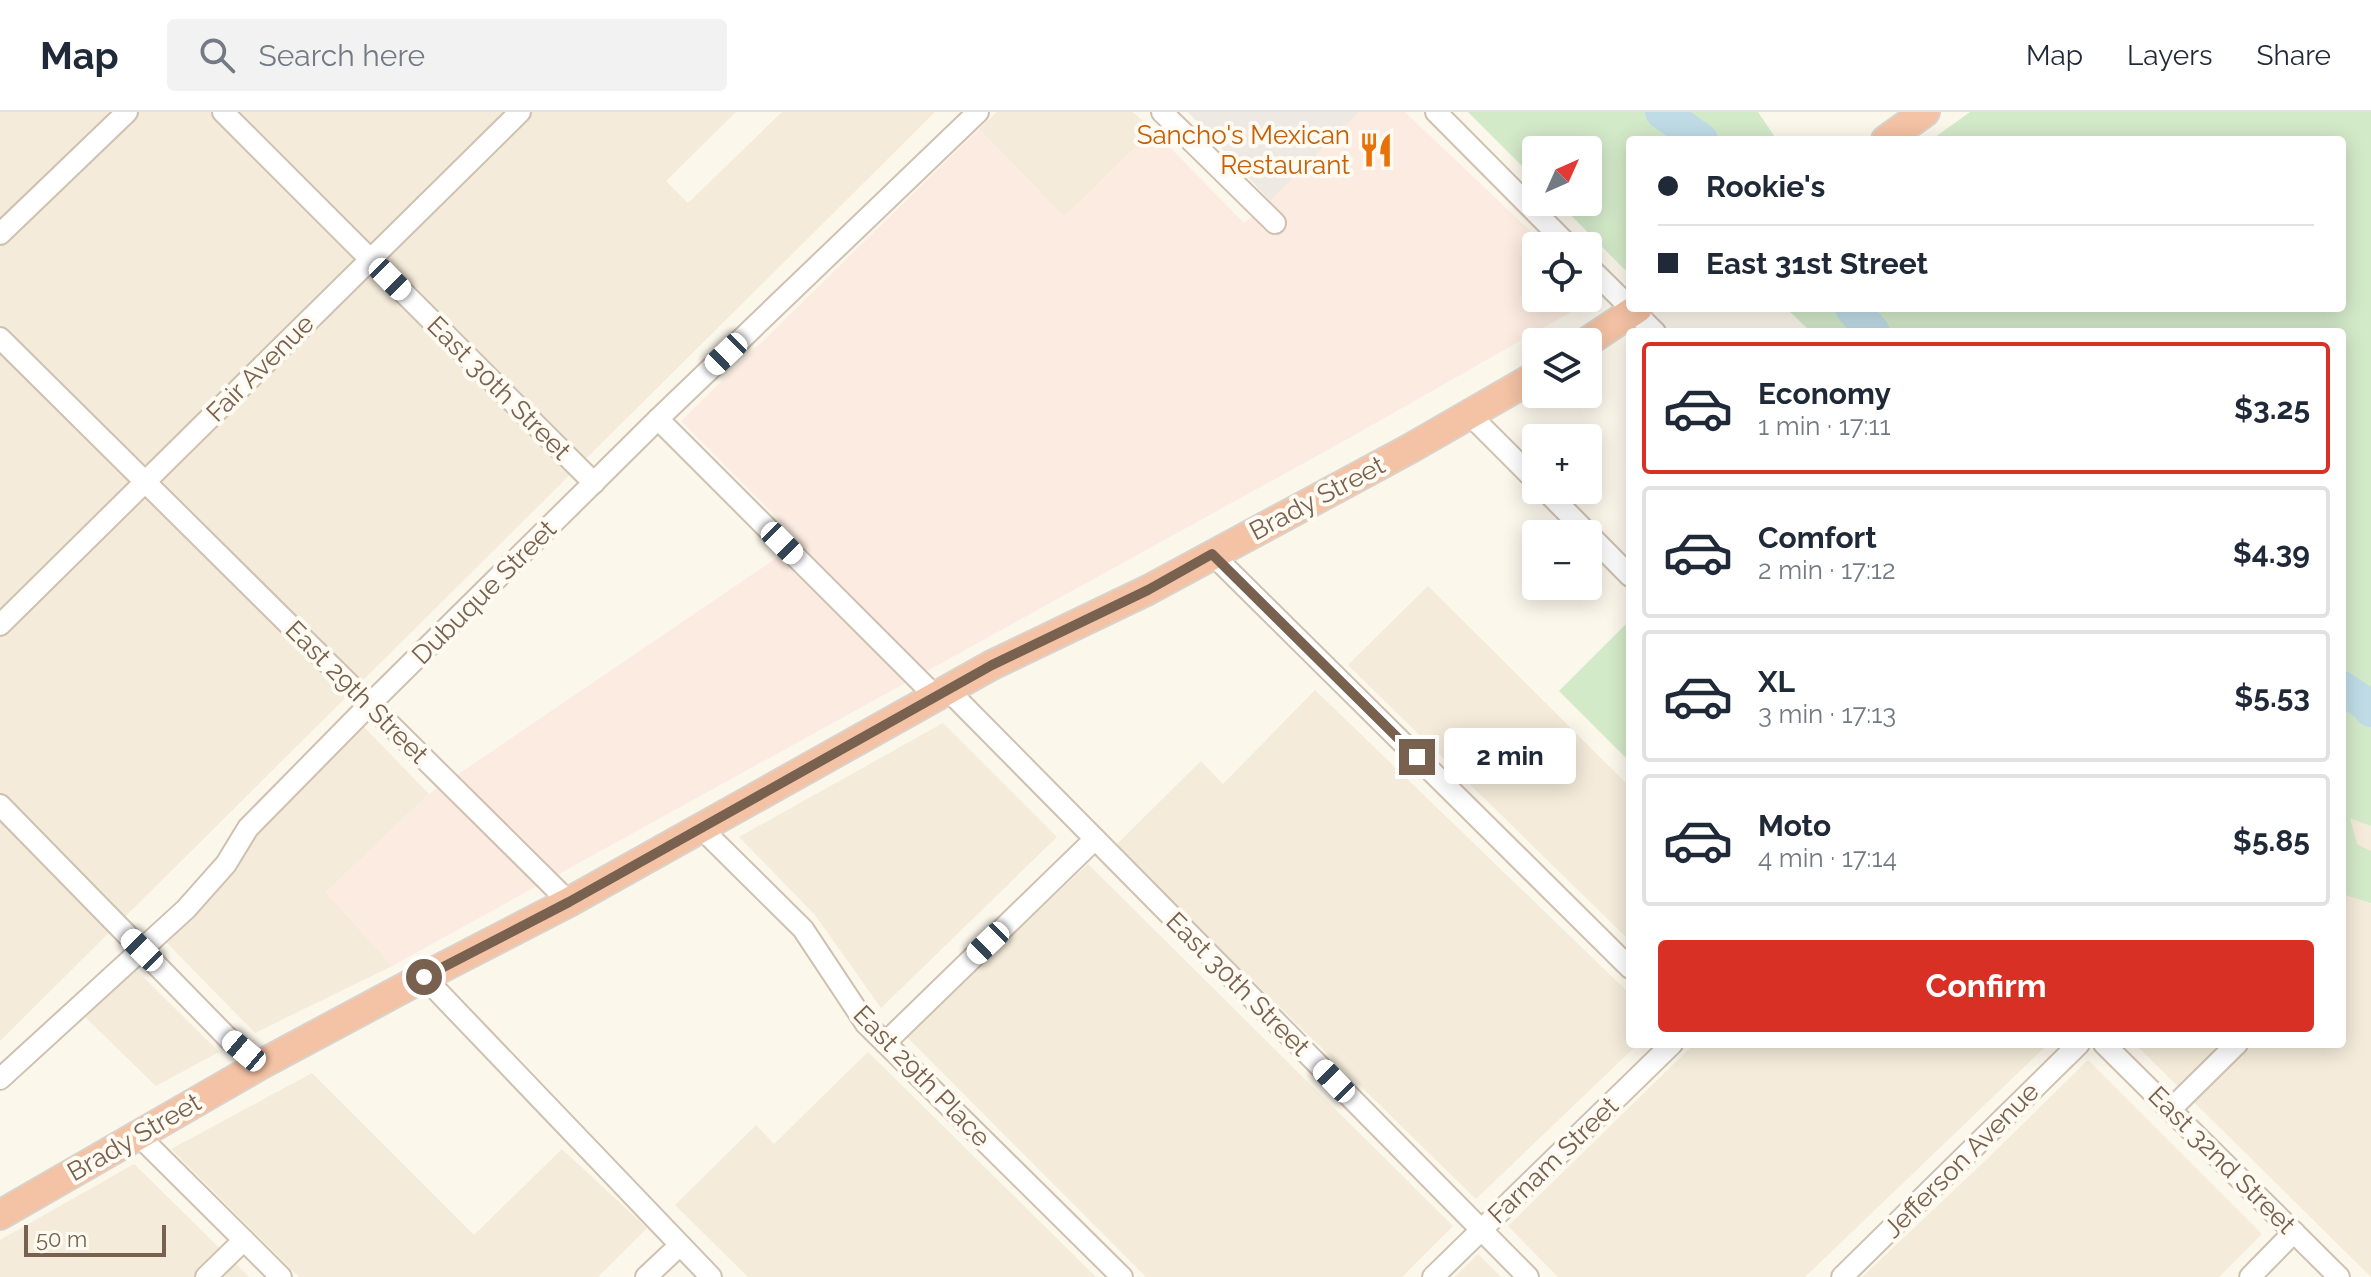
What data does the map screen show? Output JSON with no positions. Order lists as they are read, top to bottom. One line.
{"streets":{"highway":["Brady Street"],"street":["Fair Avenue","East 30th Street","Dubuque Street","East 29th Street","East 29th Place","Farnam Street","Jefferson Avenue","East 32nd Street"]},"crossings":[["Fair Avenue","East 30th Street"],["Fair Avenue","East 29th Street"],["East 30th Street","Brady Street"],["East 30th Street","Dubuque Street"],["East 30th Street","Farnam Street"],["Brady Street","East 29th Street"],["Brady Street","East 29th Place"],["Dubuque Street","East 29th Street"]],"places":{"restaurant":["Sancho's Mexican Restaurant"]},"scale_bar":"50 m","north":"top right","page":{"header":"Map","search":"Search here","nav":["Map","Layers","Share"],"map_buttons":["+","−"],"banner":["Rookie's","East 31st Street"],"list":[{"name":"Economy","note":"1 min · 17:11","value":"$3.25"},{"name":"Comfort","note":"2 min · 17:12","value":"$4.39"},{"name":"XL","note":"3 min · 17:13","value":"$5.53"},{"name":"Moto","note":"4 min · 17:14","value":"$5.85"}],"bubble":"2 min","buttons":"Confirm","scale":"50 m"}}
